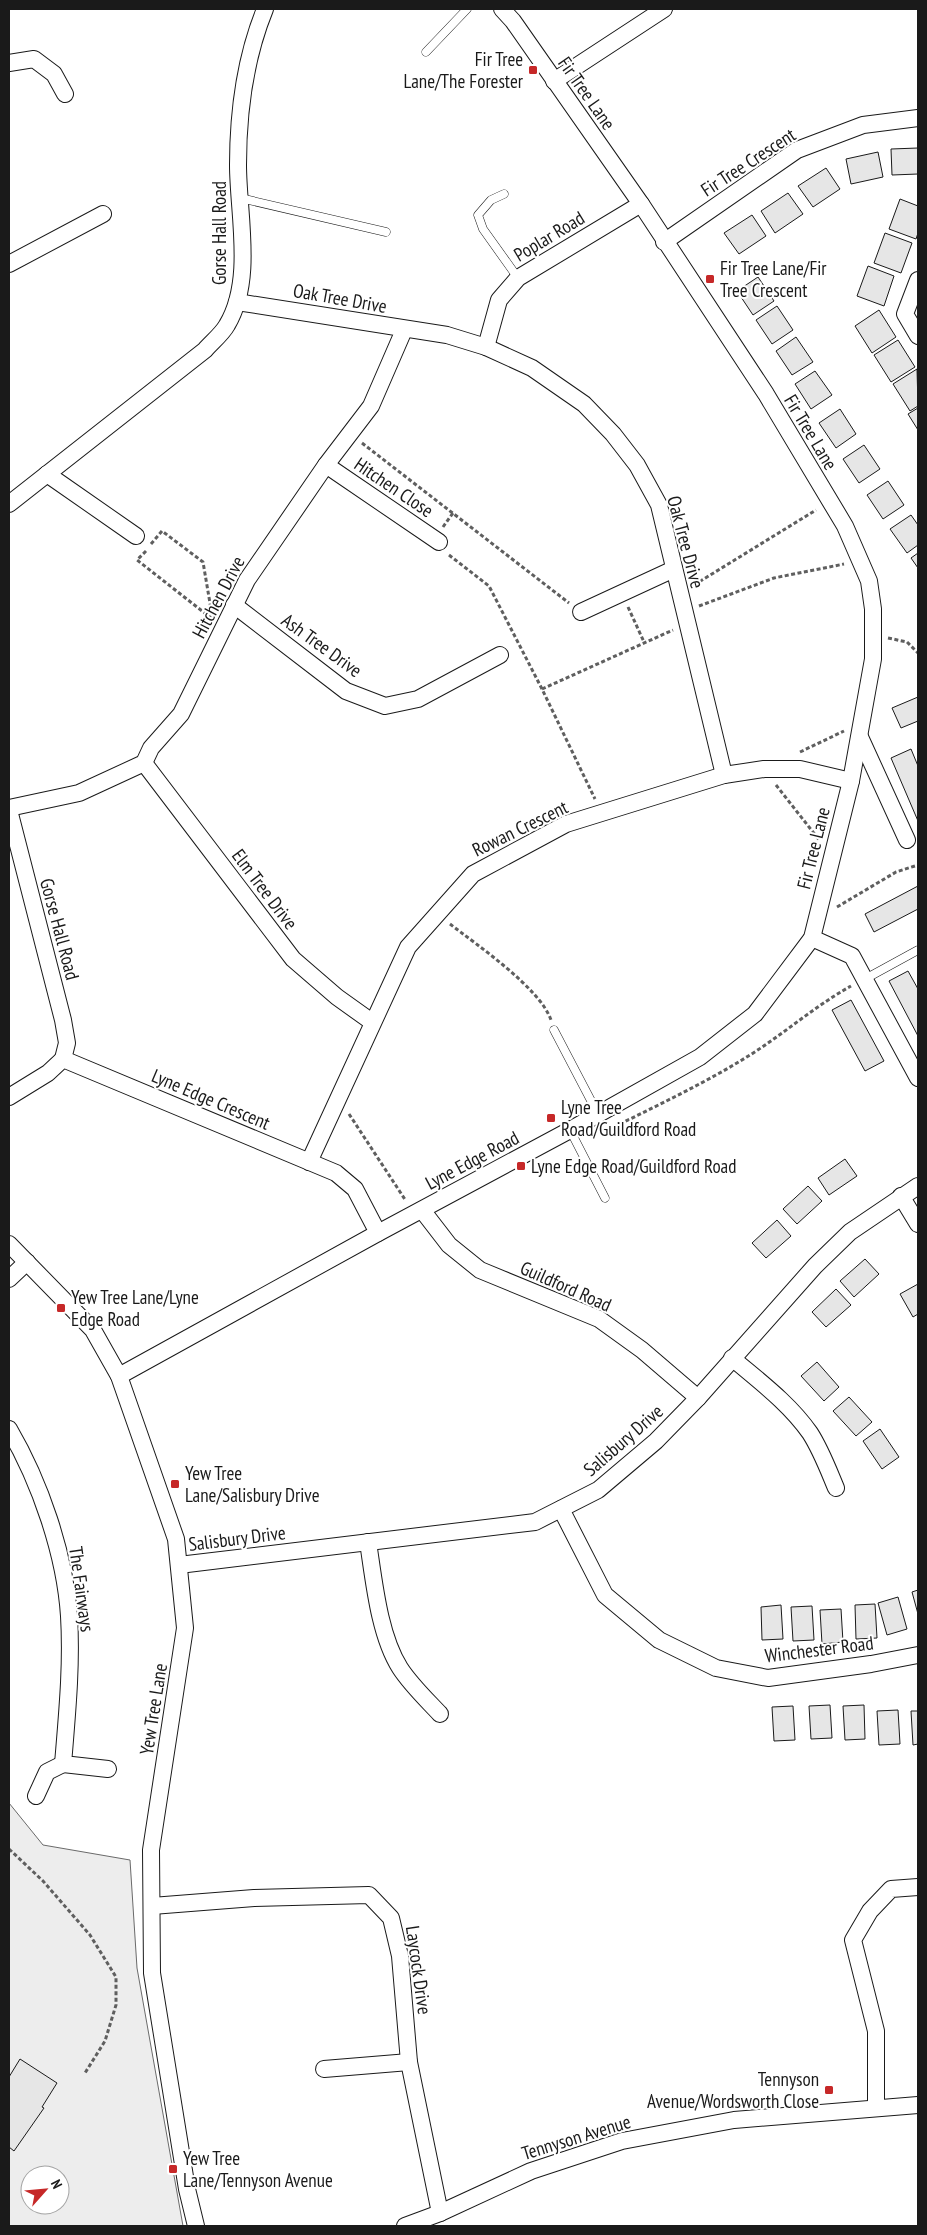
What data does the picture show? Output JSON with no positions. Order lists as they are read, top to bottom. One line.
{"streets":{"street":["Fir Tree Lane","Fir Tree Crescent","Gorse Hall Road","Poplar Road","Oak Tree Drive","Hitchen Close","Hitchen Drive","Ash Tree Drive","Rowan Crescent","Elm Tree Drive","Lyne Edge Crescent","Lyne Edge Road","Guildford Road","Salisbury Drive","The Fairways","Winchester Road","Yew Tree Lane","Laycock Drive","Tennyson Avenue"]},"crossings":[["Fir Tree Lane","Fir Tree Crescent"],["Fir Tree Lane","Poplar Road"],["Fir Tree Lane","Rowan Crescent"],["Fir Tree Lane","Lyne Edge Road"],["Gorse Hall Road","Oak Tree Drive"],["Gorse Hall Road","Lyne Edge Crescent"],["Poplar Road","Oak Tree Drive"],["Oak Tree Drive","Hitchen Drive"],["Oak Tree Drive","Rowan Crescent"],["Hitchen Close","Hitchen Drive"],["Hitchen Drive","Ash Tree Drive"],["Hitchen Drive","Elm Tree Drive"],["Rowan Crescent","Elm Tree Drive"],["Rowan Crescent","Lyne Edge Crescent"],["Lyne Edge Crescent","Lyne Edge Road"],["Lyne Edge Road","Guildford Road"],["Lyne Edge Road","Yew Tree Lane"],["Guildford Road","Salisbury Drive"],["Salisbury Drive","Winchester Road"],["Salisbury Drive","Yew Tree Lane"],["Yew Tree Lane","Laycock Drive"],["Laycock Drive","Tennyson Avenue"]],"places":{"transit":["Fir Tree Lane/The Forester","Fir Tree Lane/Fir Tree Crescent","Lyne Tree Road/Guildford Road","Lyne Edge Road/Guildford Road","Yew Tree Lane/Lyne Edge Road","Yew Tree Lane/Salisbury Drive","Tennyson Avenue/Wordsworth Close","Yew Tree Lane/Tennyson Avenue"]},"north":"top right"}
